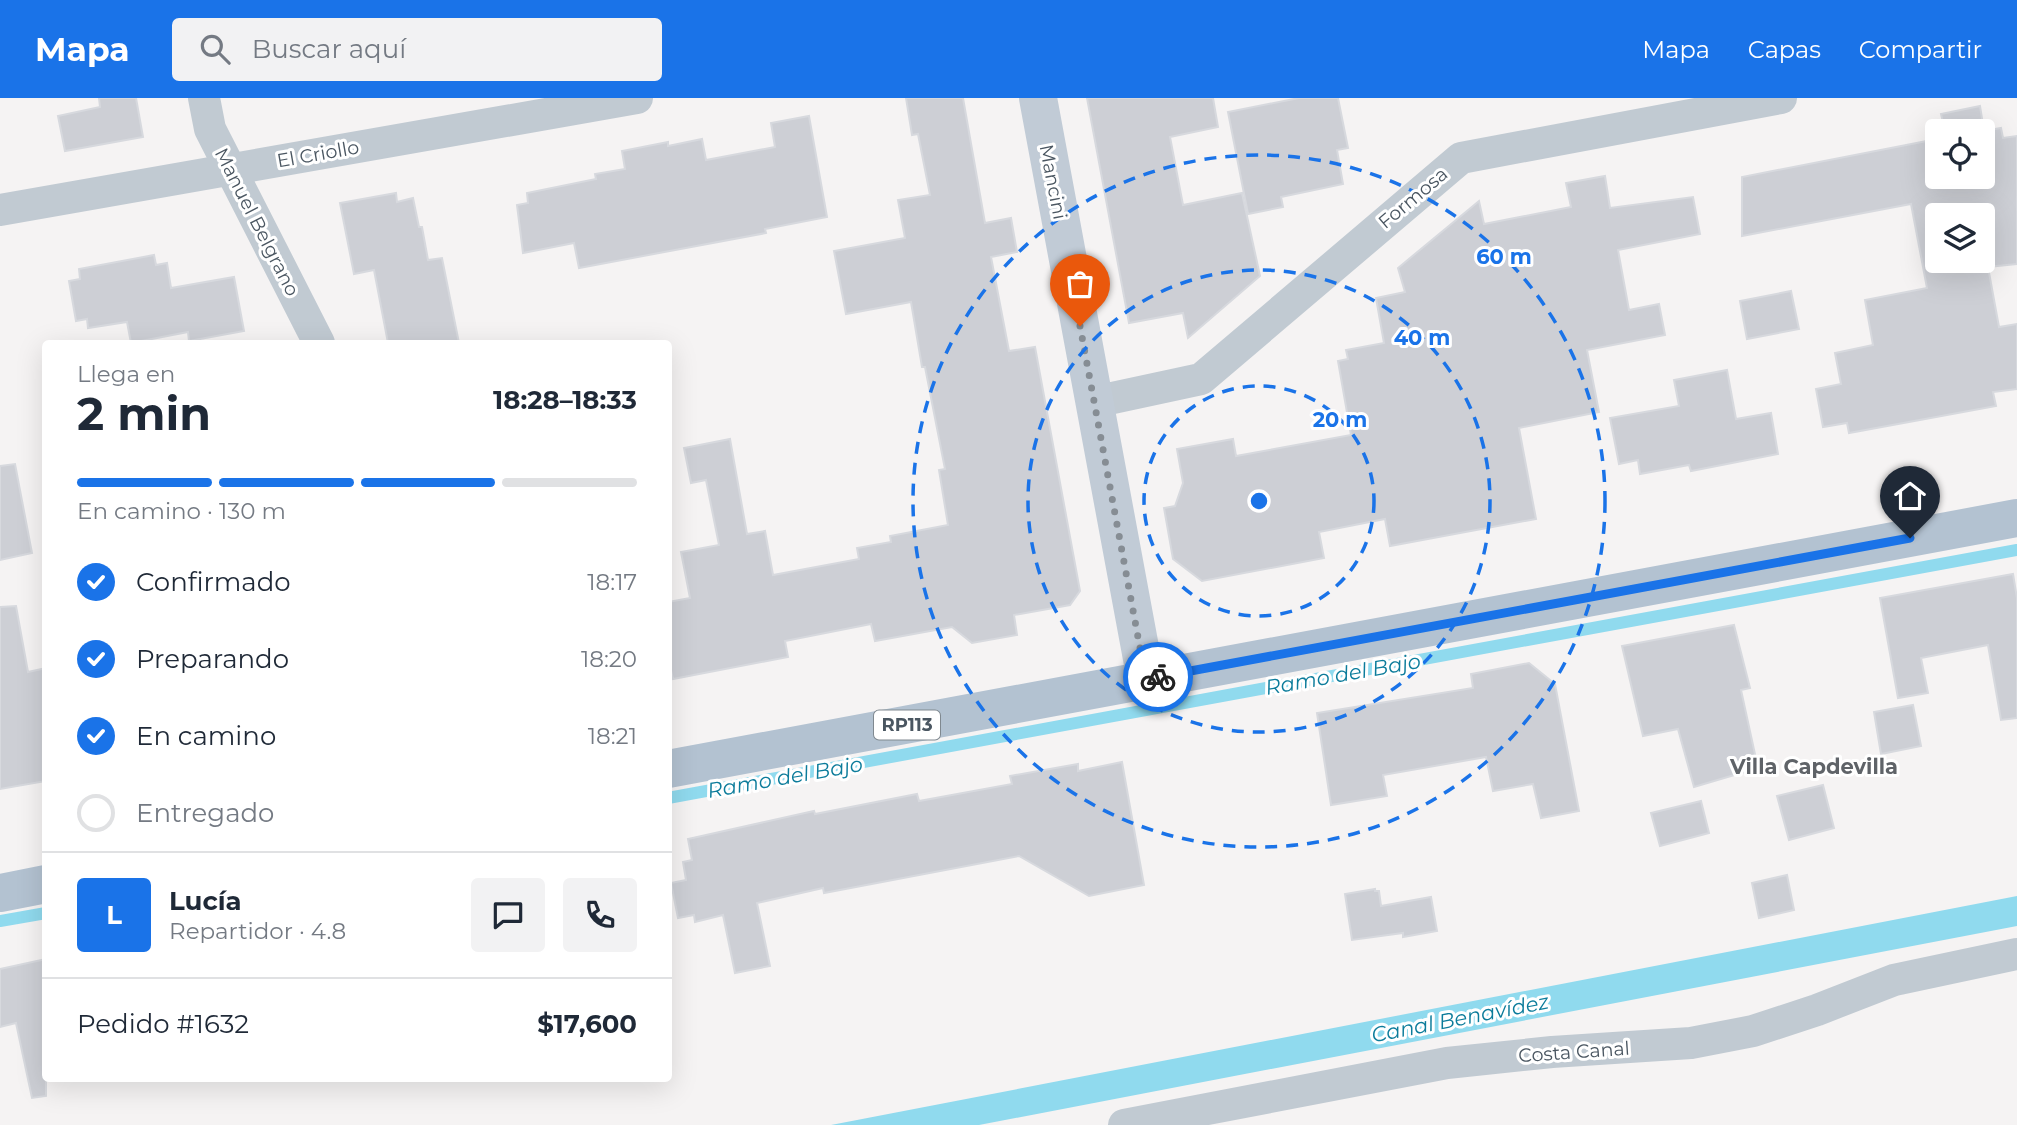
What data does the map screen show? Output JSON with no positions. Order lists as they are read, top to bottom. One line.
{"streets":{"main road":["RP113"],"street":["El Criollo","Mancini","Formosa","Manuel Belgrano","Costa Canal"]},"crossings":[["El Criollo","Manuel Belgrano"],["Mancini","Formosa"],["Mancini","RP113"]],"districts":["Villa Capdevilla"],"water":["Ramo del Bajo","Canal Benavídez"],"page":{"header":"Mapa","search":"Buscar aquí","nav":["Mapa","Capas","Compartir"],"heading":["2 min","Llega en","18:28–18:33"],"panel":["Lucía","Repartidor · 4.8","Pedido #1632","$17,600"],"bar":"En camino · 130 m","list":[["Confirmado","18:17"],["Preparando","18:20"],["En camino","18:21"],"Entregado"],"round":"L"},"rings":["60 m","40 m","20 m"]}
